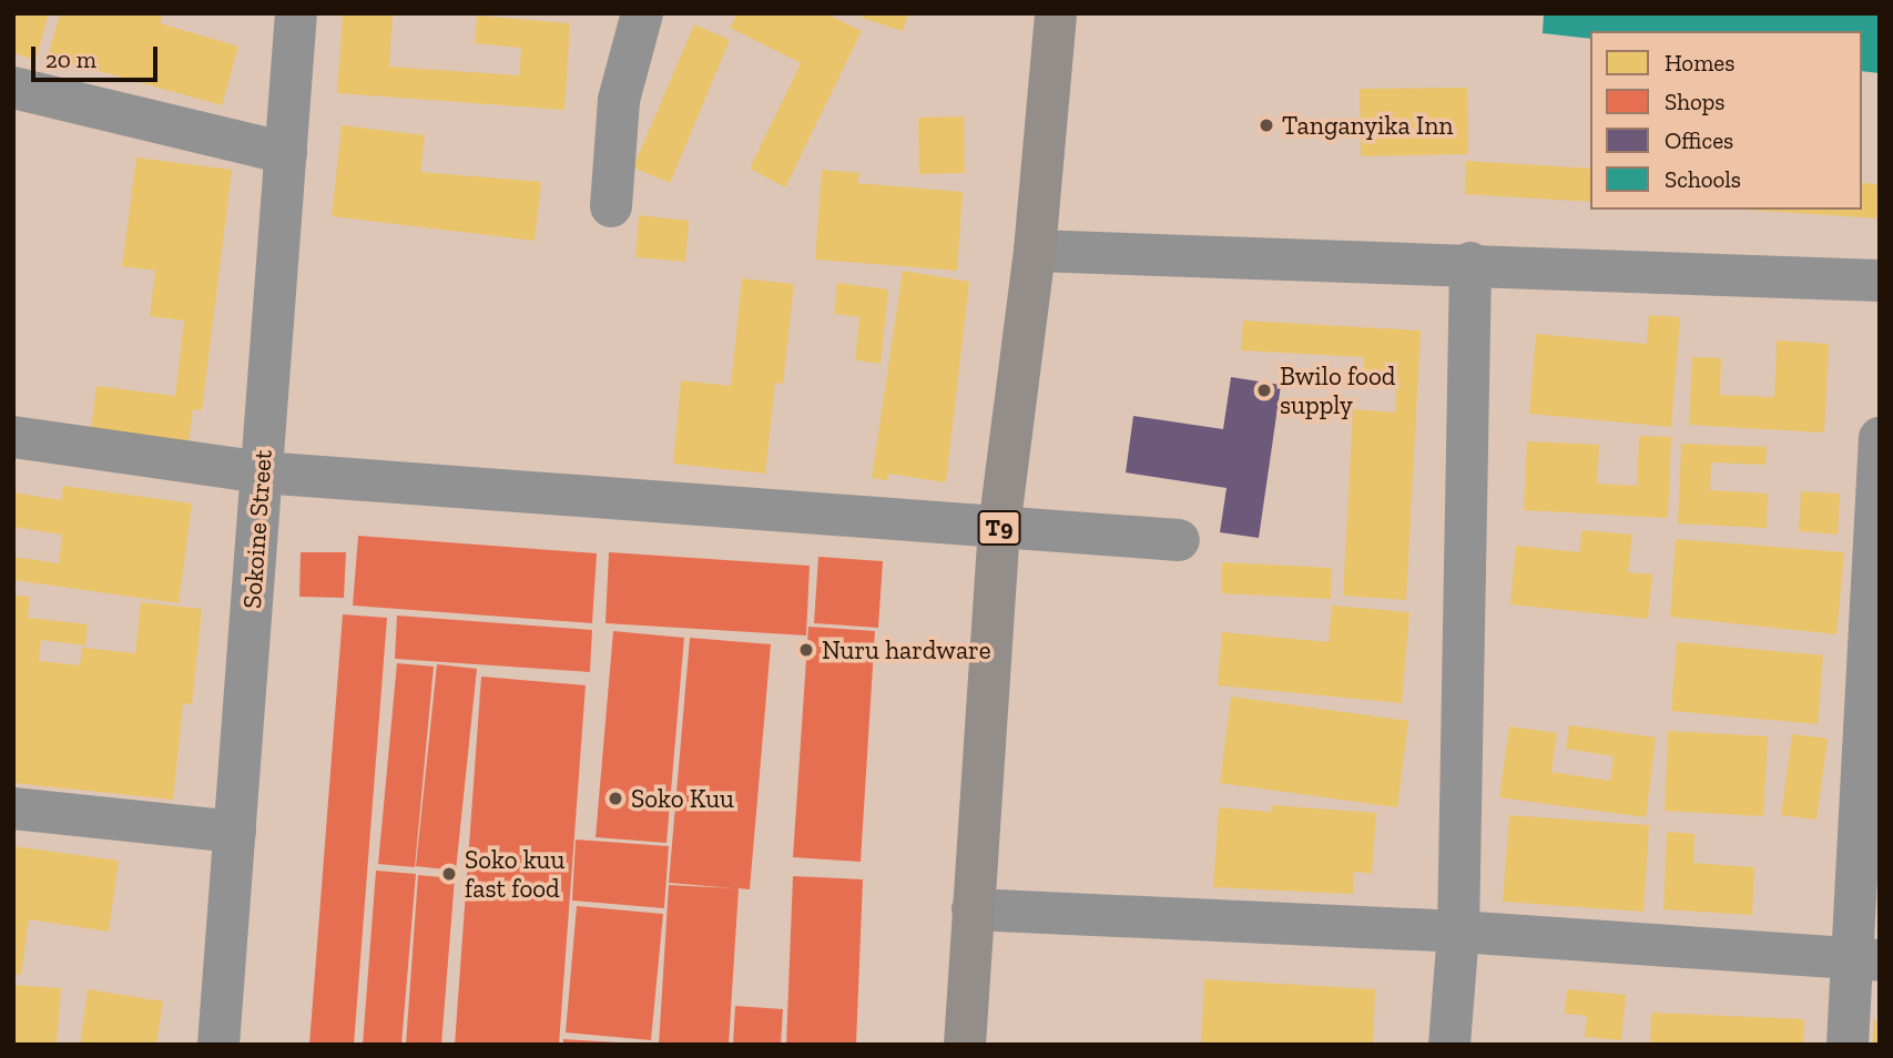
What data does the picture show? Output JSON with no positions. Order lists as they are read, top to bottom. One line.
{"streets":{"highway":["T9"],"street":["Sokoine Street"]},"places":["Tanganyika Inn","Bwilo food supply","Nuru hardware","Soko Kuu","Soko kuu fast food"],"legend":["Homes","Shops","Offices","Schools"],"scale_bar":"20 m"}
